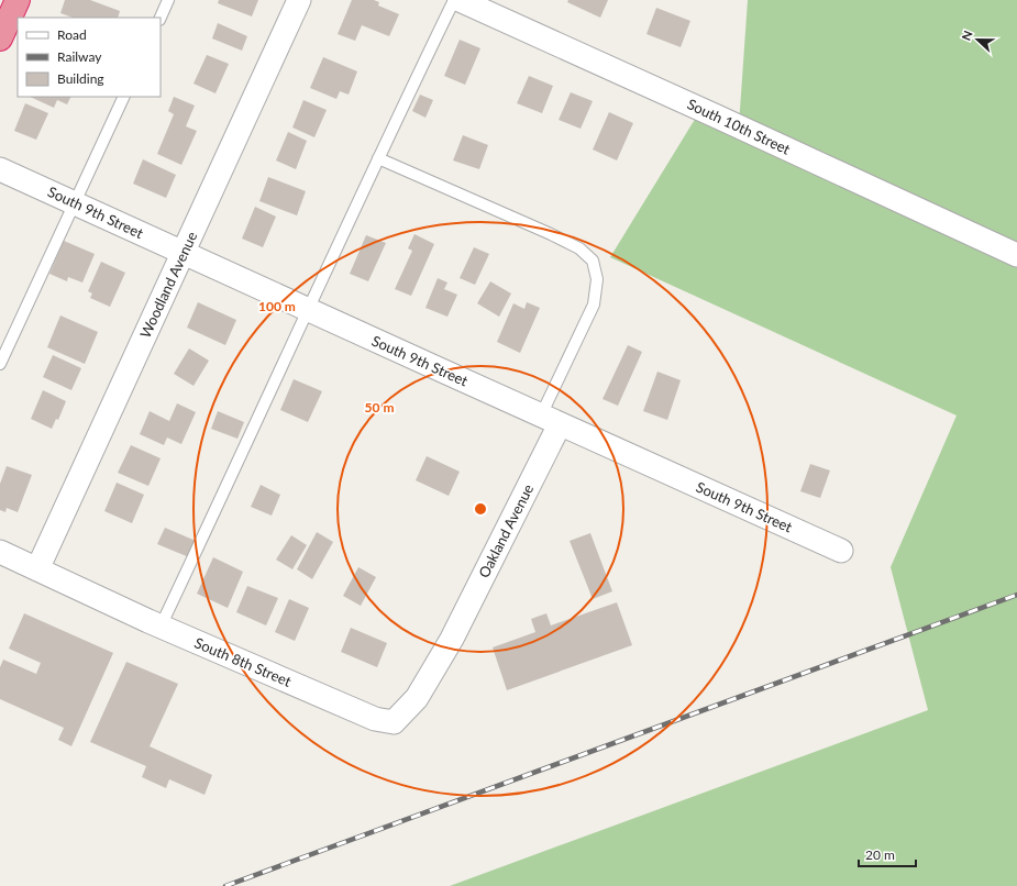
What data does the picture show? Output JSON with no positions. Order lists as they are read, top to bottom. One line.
{"streets":{"street":["South 10th Street","South 9th Street","Woodland Avenue","Oakland Avenue","South 8th Street"]},"crossings":[["South 9th Street","Woodland Avenue"],["South 9th Street","Oakland Avenue"],["Woodland Avenue","South 8th Street"],["Oakland Avenue","South 8th Street"]],"legend":["Road","Railway","Building"],"scale_bar":"20 m","north":"left","rings":["100 m","50 m"]}
